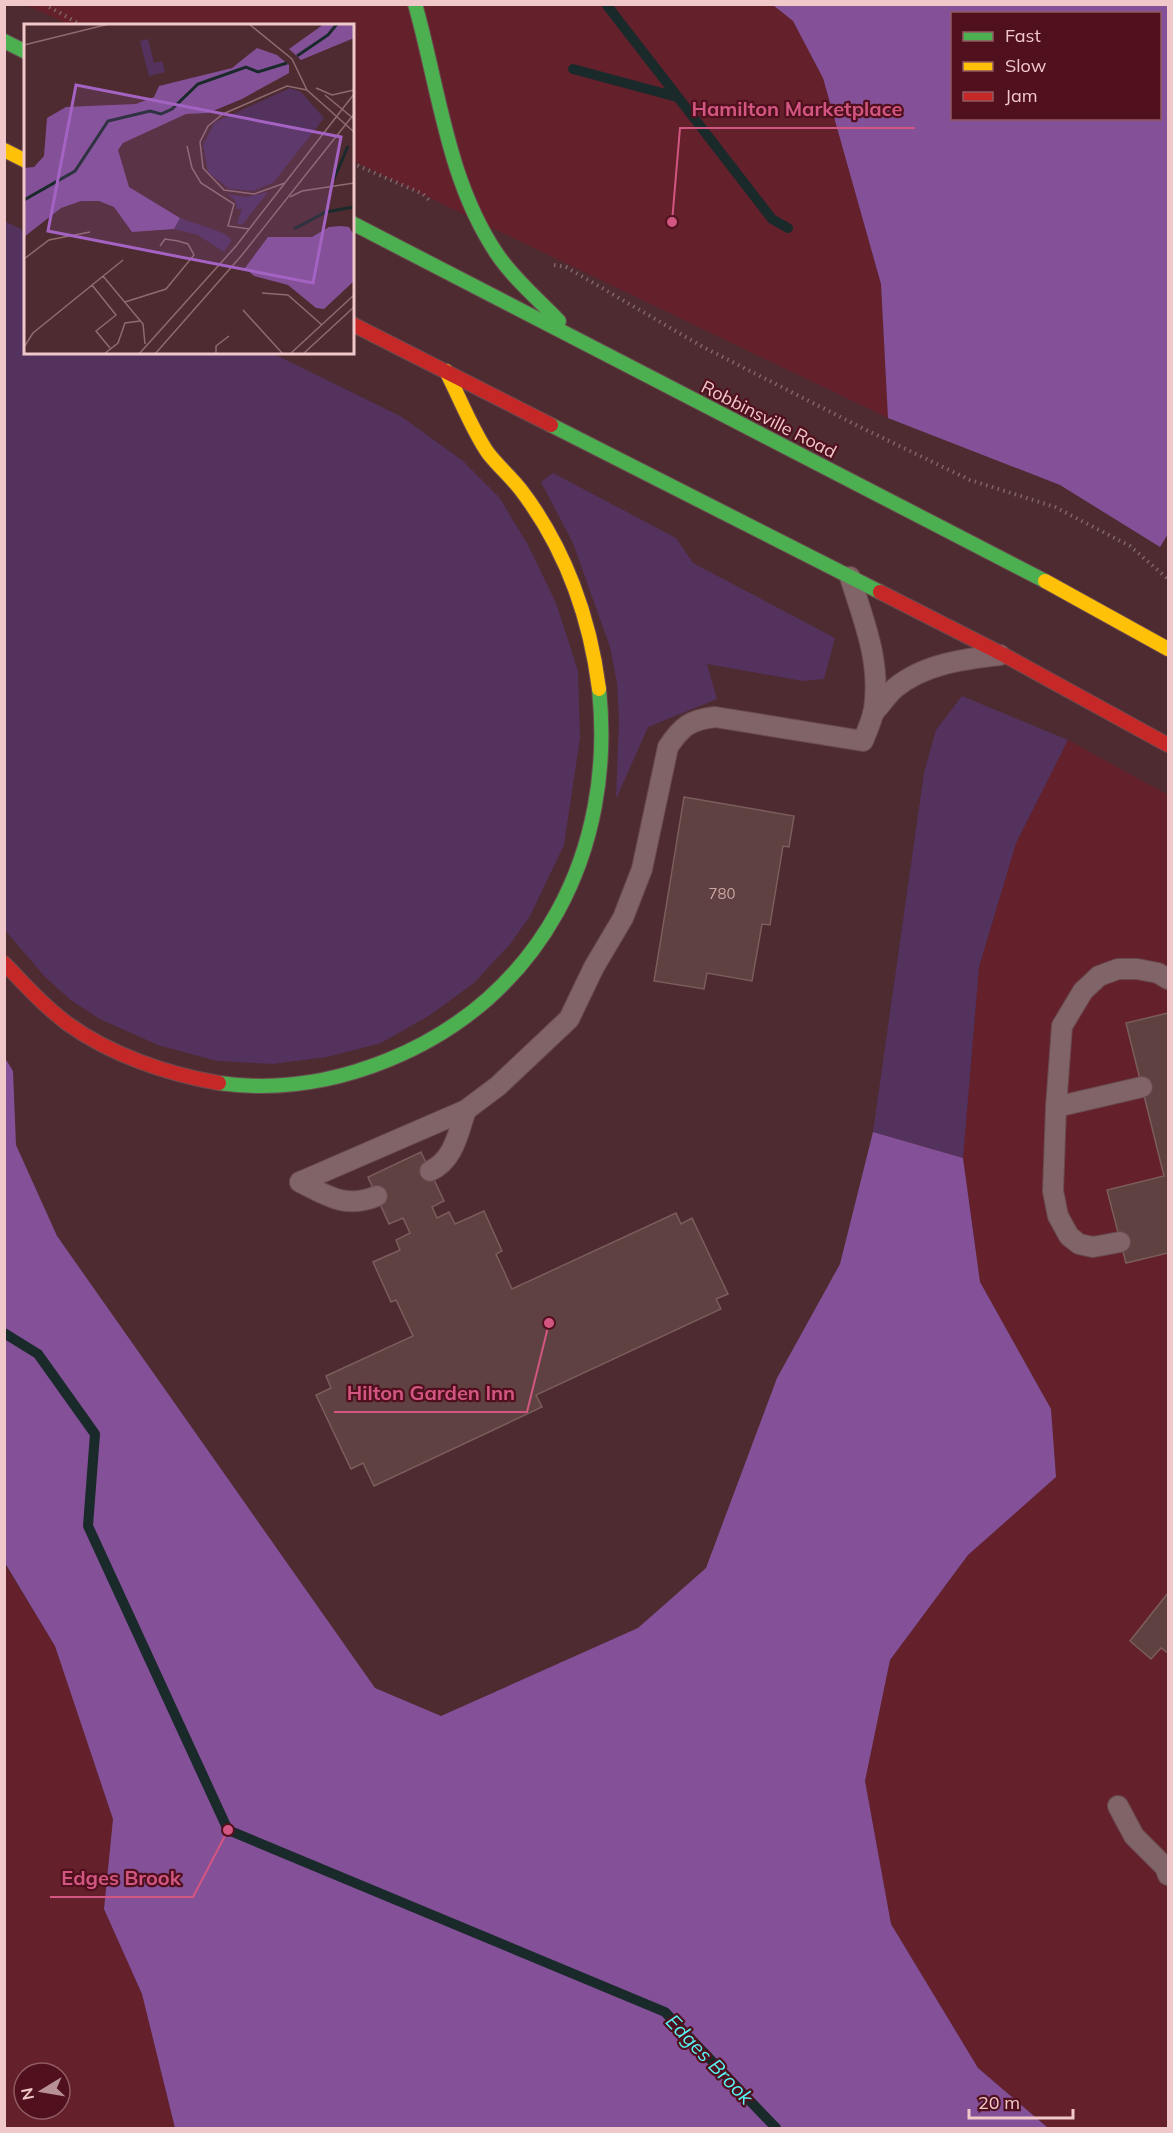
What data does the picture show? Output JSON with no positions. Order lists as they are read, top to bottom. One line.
{"streets":{"highway":["Robbinsville Road"]},"water":["Edges Brook"],"places":["Hamilton Marketplace","Hilton Garden Inn","Edges Brook"],"house_numbers":["780"],"legend":["Fast","Slow","Jam"],"scale_bar":"20 m","north":"left"}
